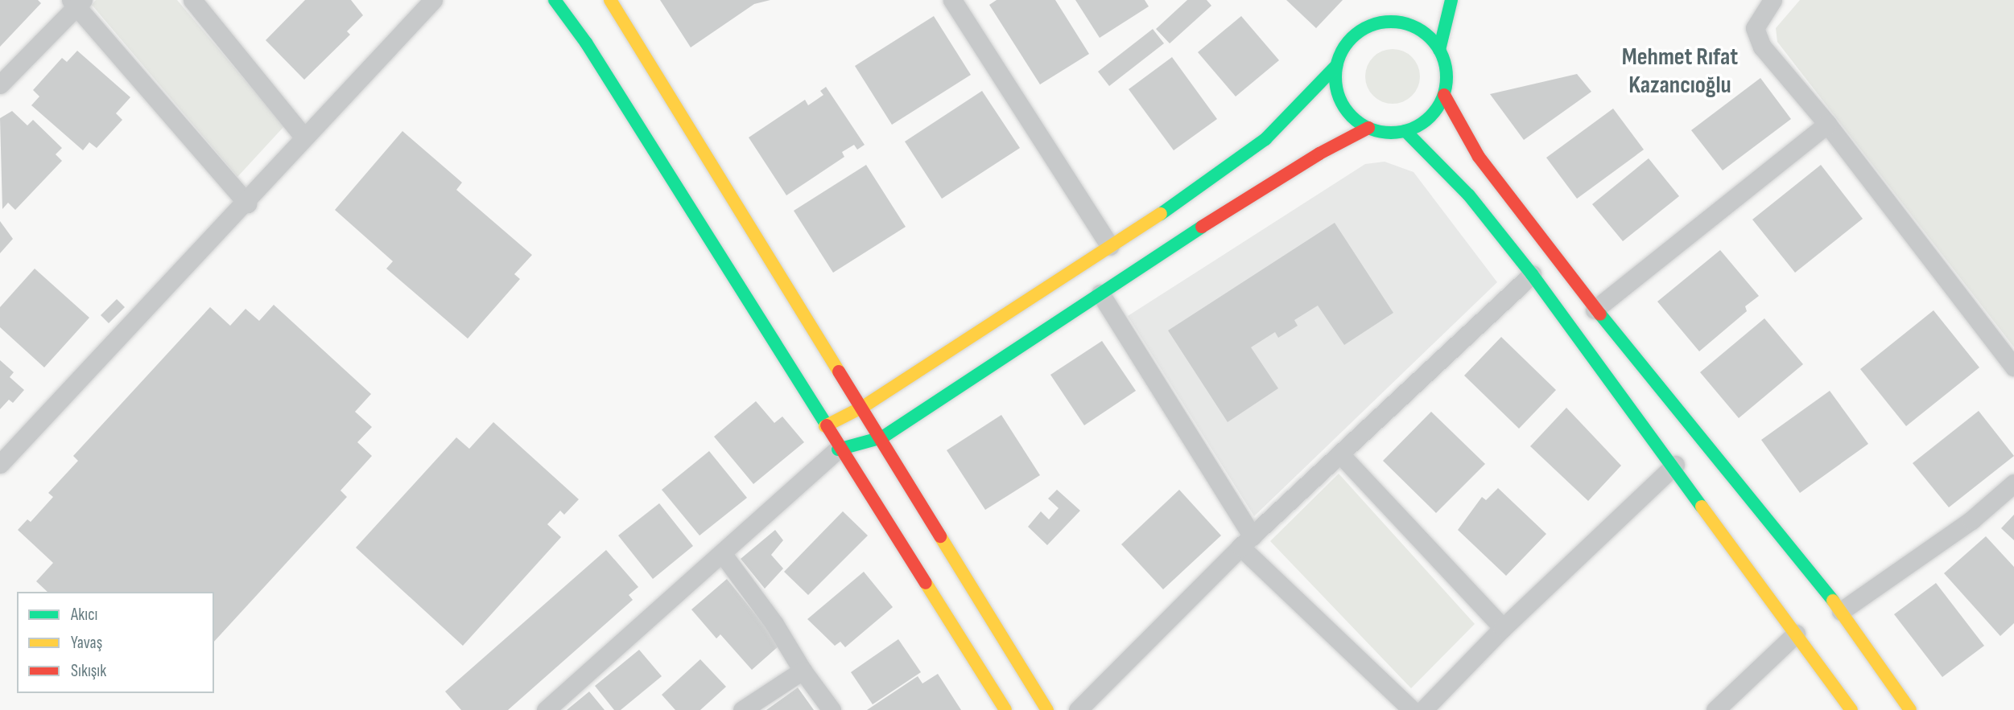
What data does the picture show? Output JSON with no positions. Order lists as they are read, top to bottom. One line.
{"districts":["Mehmet Rıfat Kazancıoğlu"],"legend":["Akıcı","Yavaş","Sıkışık"]}
